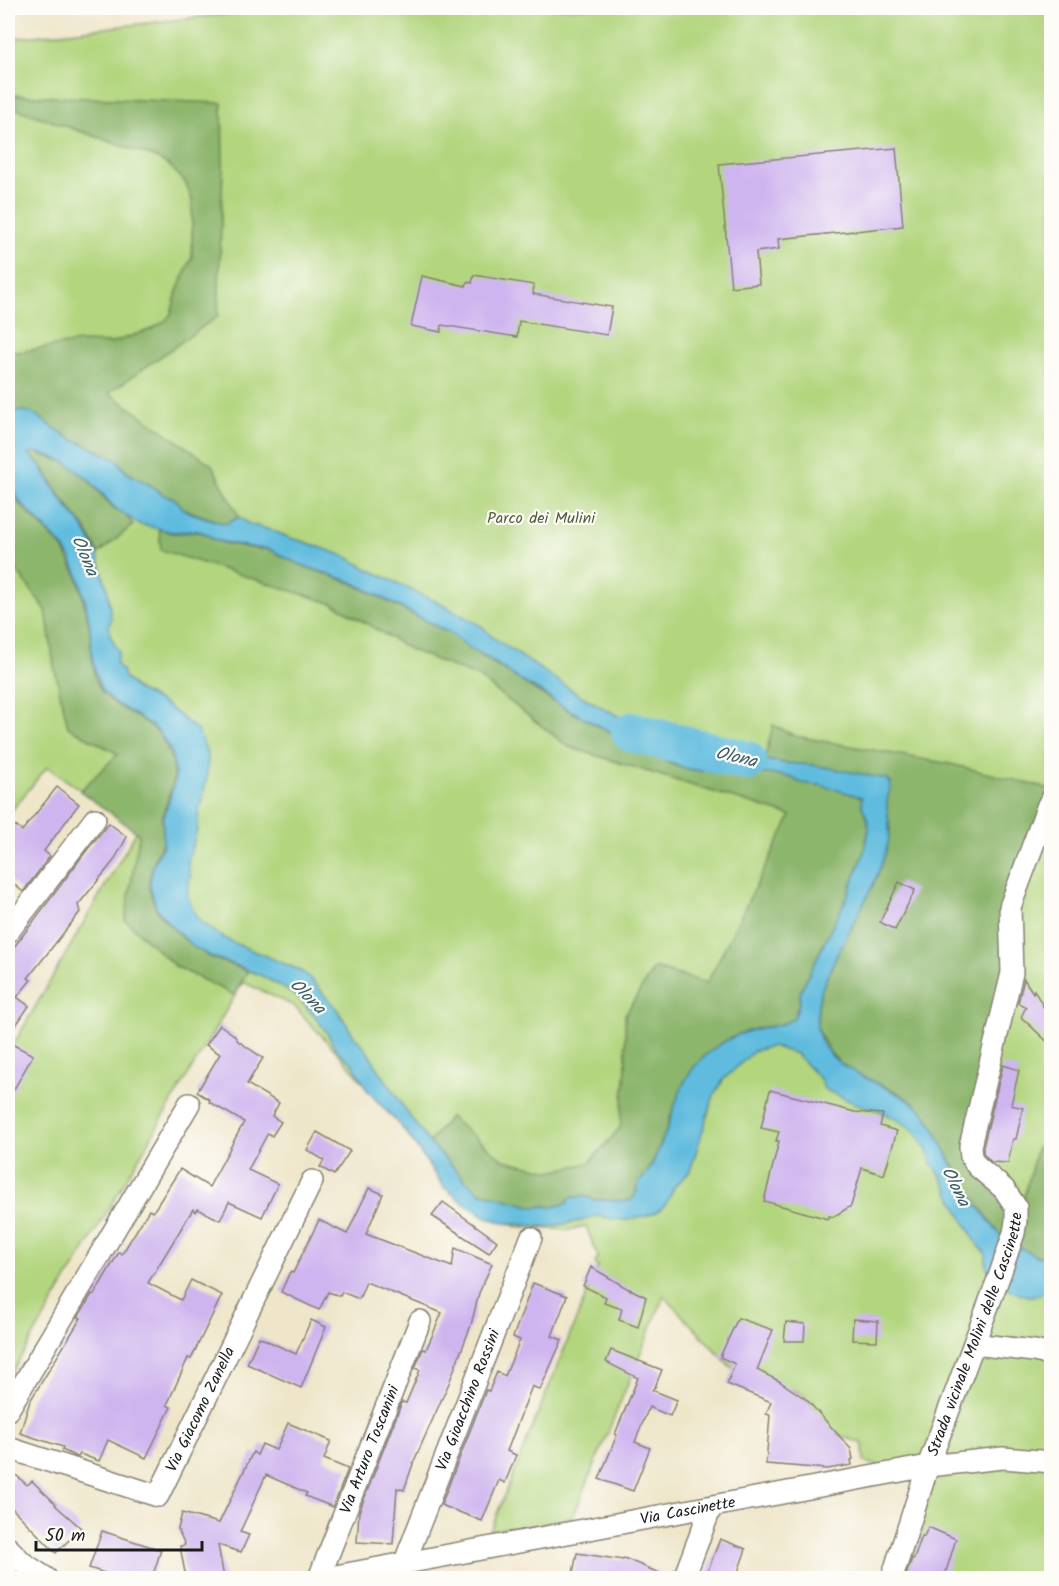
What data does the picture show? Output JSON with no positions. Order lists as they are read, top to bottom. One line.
{"streets":{"street":["Strada vicinale Molini delle Cascinette","Via Gioacchino Rossini","Via Giacomo Zanella","Via Arturo Toscanini","Via Cascinette"]},"crossings":[["Strada vicinale Molini delle Cascinette","Via Cascinette"],["Via Gioacchino Rossini","Via Cascinette"]],"water":["Olona"],"parks":["Parco dei Mulini"],"scale_bar":"50 m"}
